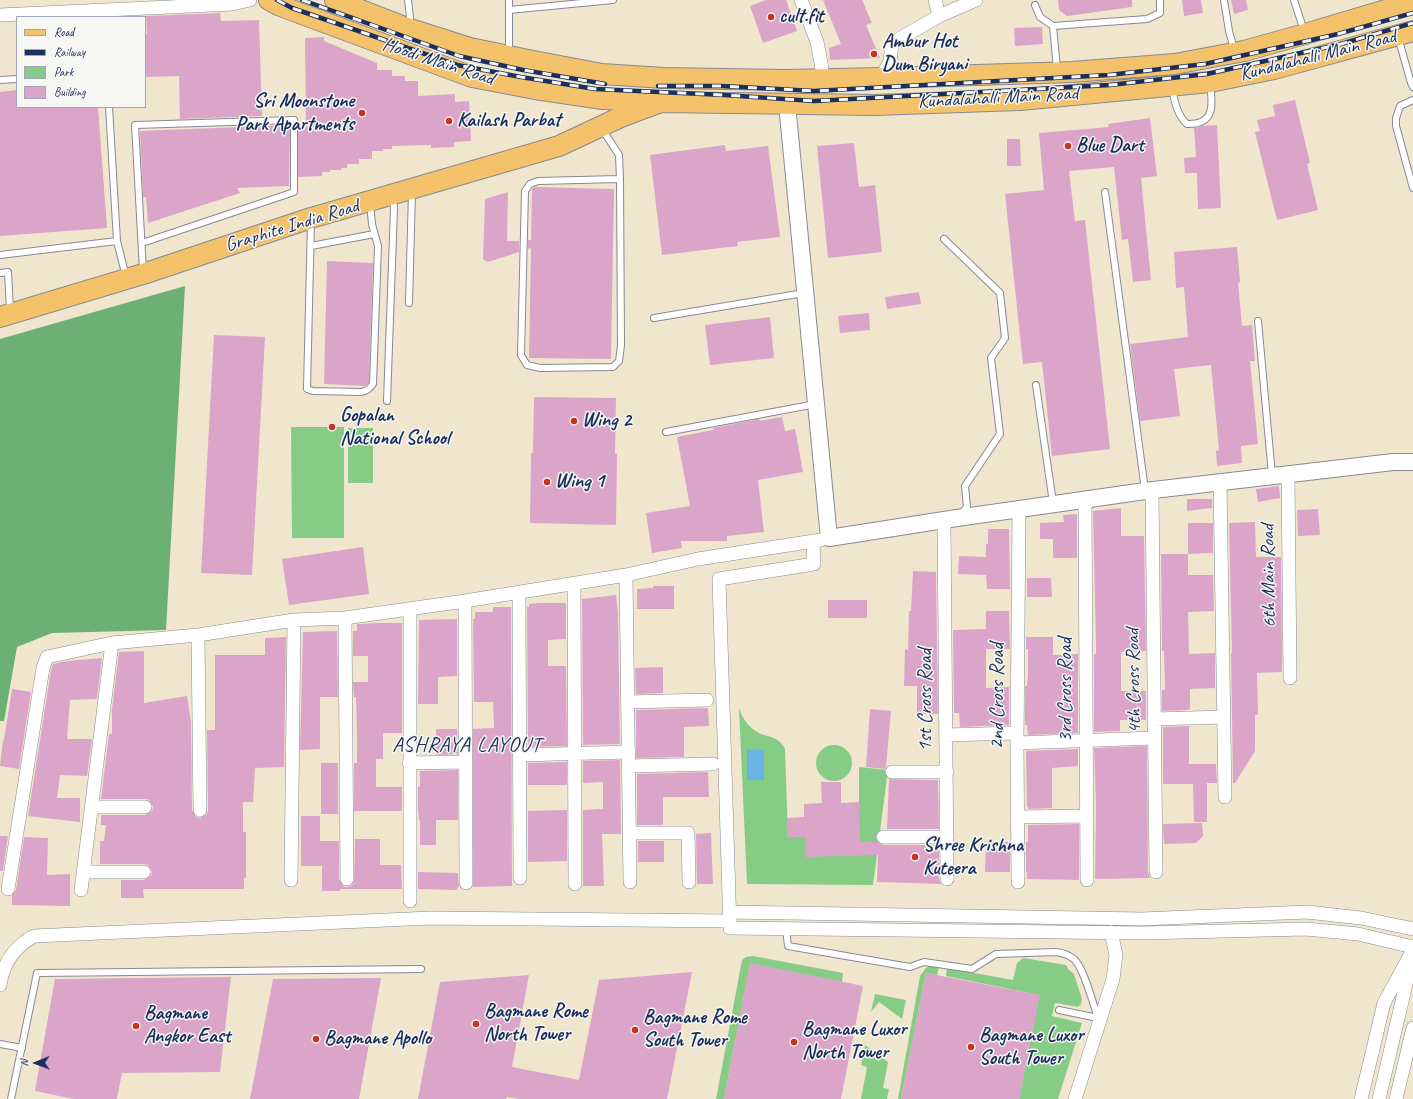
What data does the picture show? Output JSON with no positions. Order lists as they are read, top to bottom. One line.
{"streets":{"main road":["Kundalahalli Main Road","Hoodi Main Road","Graphite India Road"],"street":["6th Main Road","4th Cross Road","3rd Cross Road","2nd Cross Road","1st Cross Road"]},"crossings":[["Kundalahalli Main Road","Hoodi Main Road"],["Kundalahalli Main Road","Graphite India Road"]],"districts":["ASHRAYA LAYOUT"],"places":["cult.fit","Ambur Hot Dum Biryani","Sri Moonstone Park Apartments","Kailash Parbat","Blue Dart","Wing 2","Gopalan National School","Wing 1","Shree Krishna Kuteera","Bagmane Rome North Tower","Bagmane Angkor East","Bagmane Rome South Tower","Bagmane Apollo","Bagmane Luxor North Tower","Bagmane Luxor South Tower"],"legend":["Road","Railway","Park","Building"],"north":"left"}
